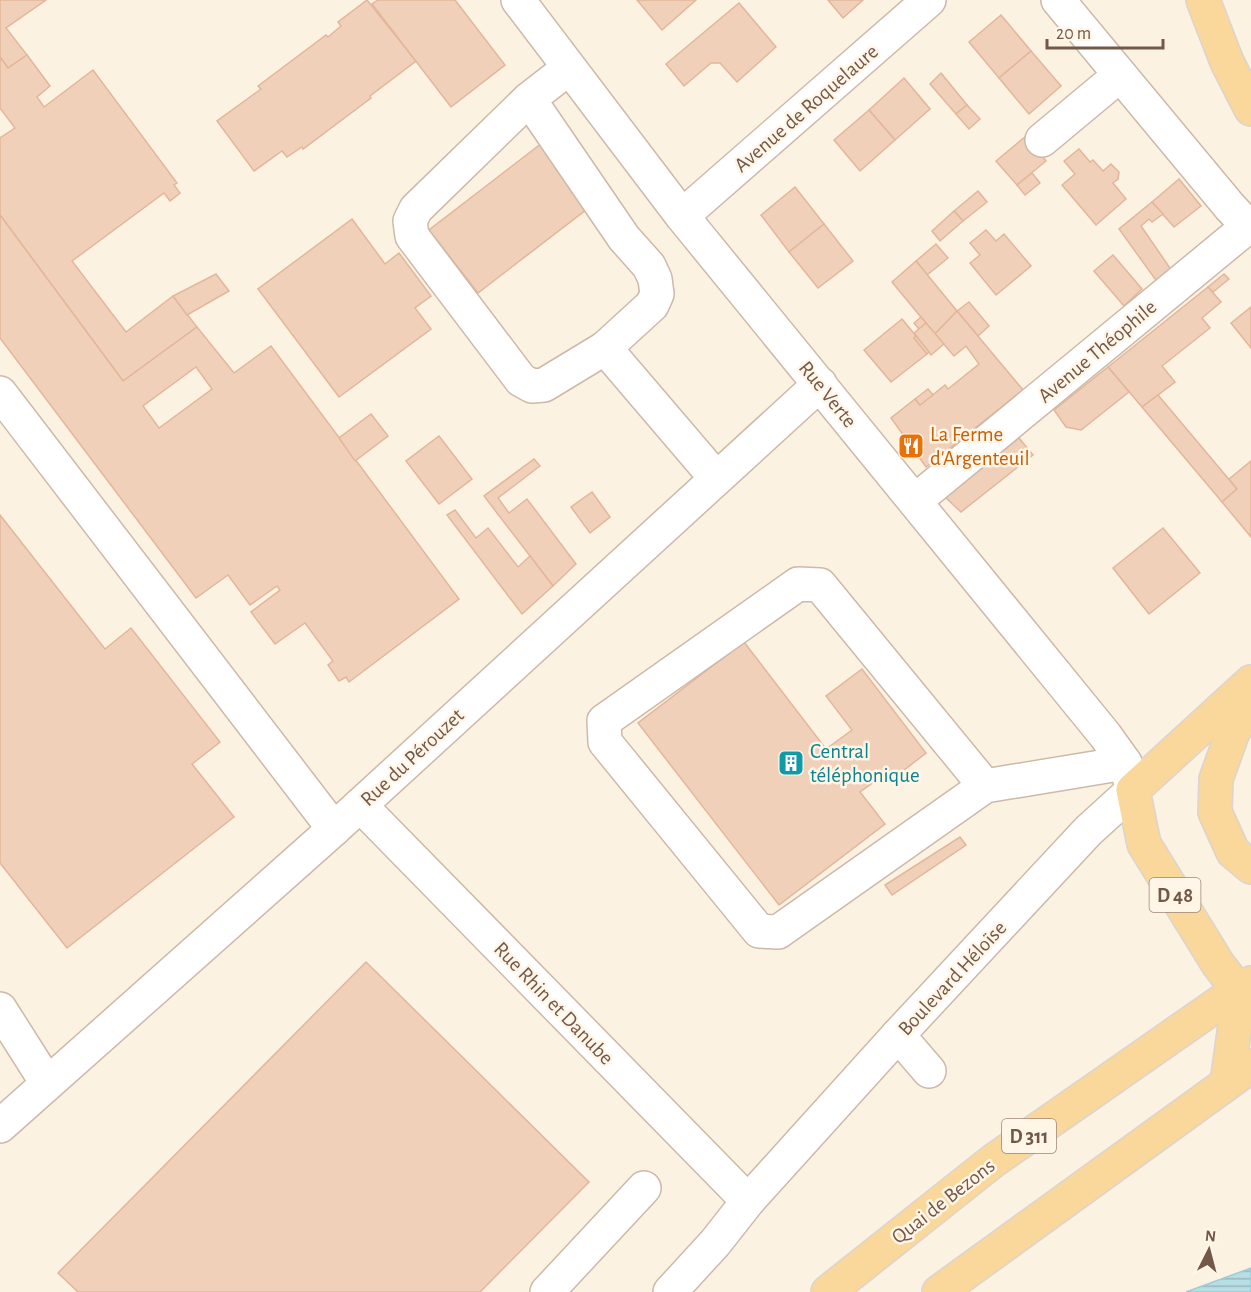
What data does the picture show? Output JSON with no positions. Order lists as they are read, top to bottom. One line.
{"streets":{"main road":["D 48","Boulevard Héloïse","D 311","Quai de Bezons"],"street":["Avenue de Roquelaure","Avenue Théophile","Rue Verte","Rue du Pérouzet","Rue Rhin et Danube"]},"crossings":[["Avenue de Roquelaure","Rue Verte"],["Avenue Théophile","Rue Verte"],["Rue Verte","Rue du Pérouzet"],["Rue Verte","D 48"],["Rue Verte","Boulevard Héloïse"],["Rue du Pérouzet","Rue Rhin et Danube"],["D 48","Boulevard Héloïse"],["D 48","Quai de Bezons"],["Boulevard Héloïse","Rue Rhin et Danube"]],"places":{"restaurant":["La Ferme d'Argenteuil"],"building":["Central téléphonique"]},"scale_bar":"20 m","north":"top"}
